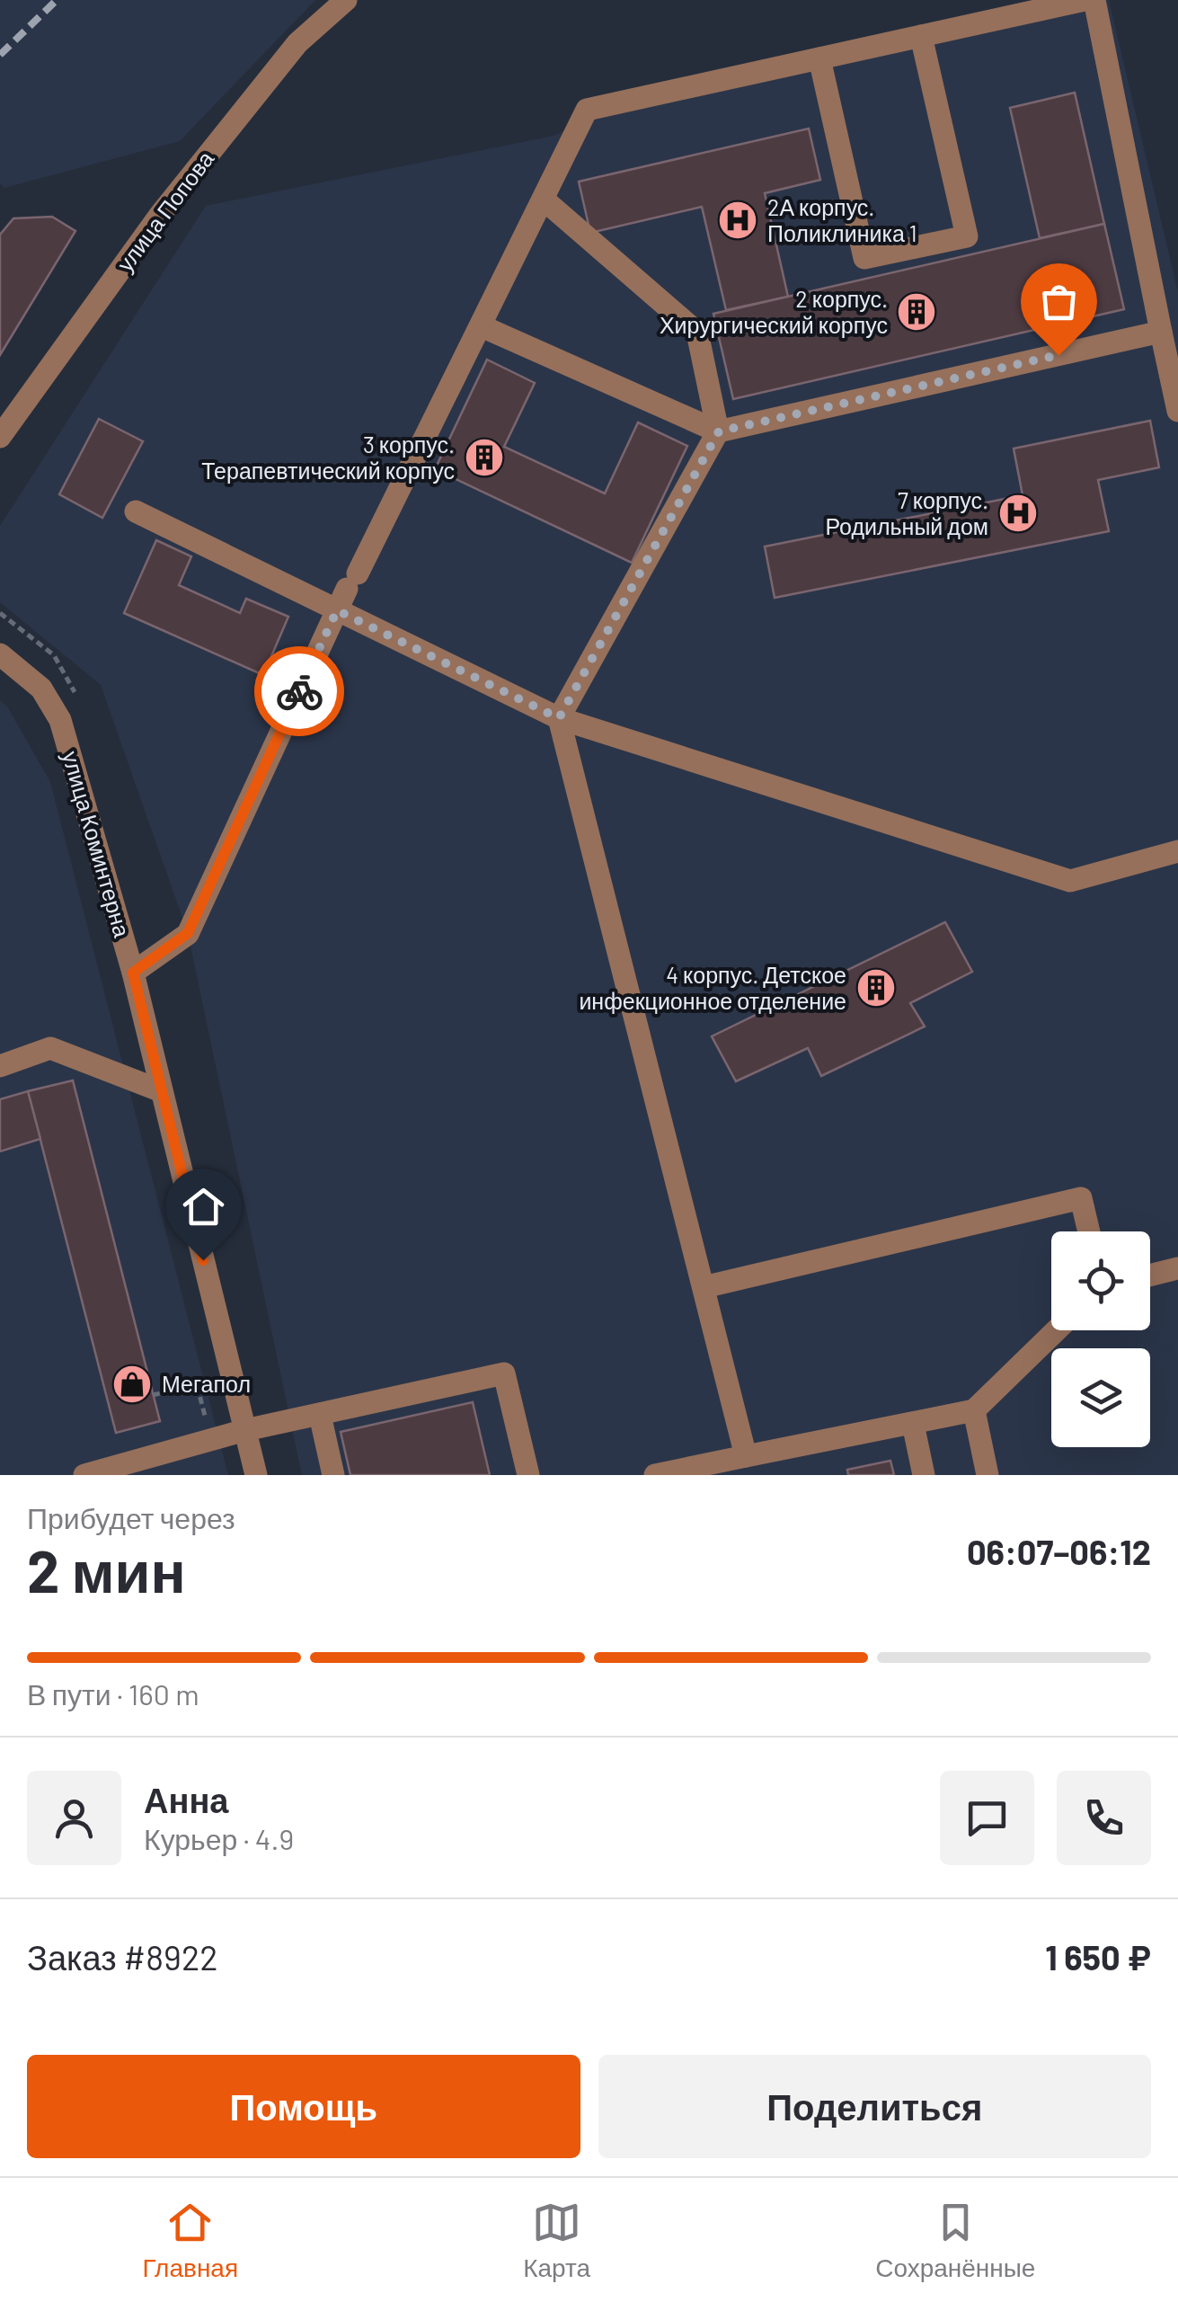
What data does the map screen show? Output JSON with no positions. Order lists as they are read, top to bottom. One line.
{"streets":{"street":["улица Попова","улица Коминтерна"]},"places":{"hospital":["2А корпус. Поликлиника 1","7 корпус. Родильный дом"],"building":["2 корпус. Хирургический корпус","3 корпус. Терапевтический корпус","4 корпус. Детское инфекционное отделение"],"shop":["Мегапол"]},"page":{"heading":["2 мин","Прибудет через","06:07–06:12"],"panel":["Анна","Курьер · 4.9","Заказ #8922","1 650 ₽"],"bar":"В пути · 160 m","buttons":["Помощь","Поделиться"],"tabs":["Главная","Карта","Сохранённые"]}}
